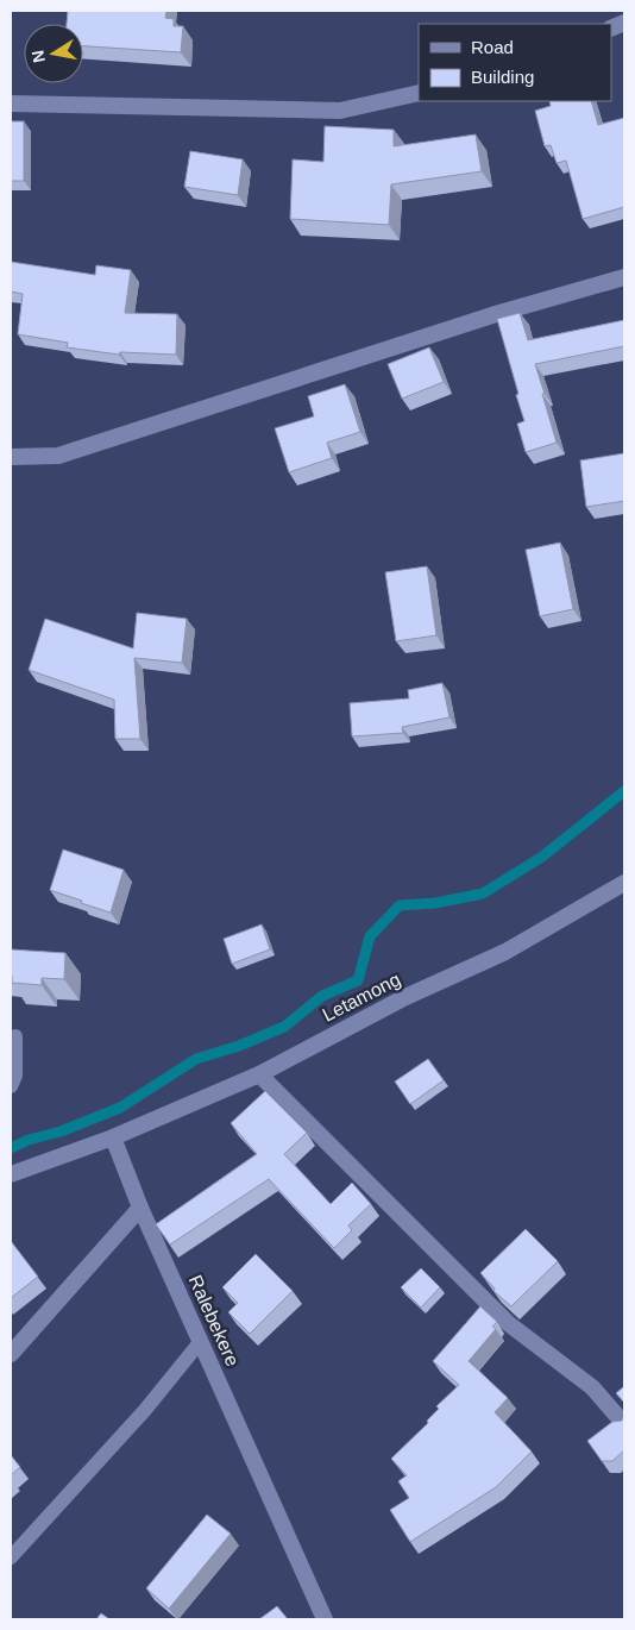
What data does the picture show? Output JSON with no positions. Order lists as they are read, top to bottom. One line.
{"streets":{"street":["Letamong","Ralebekere"]},"crossings":[["Letamong","Ralebekere"]],"legend":["Road","Building"],"north":"left"}
